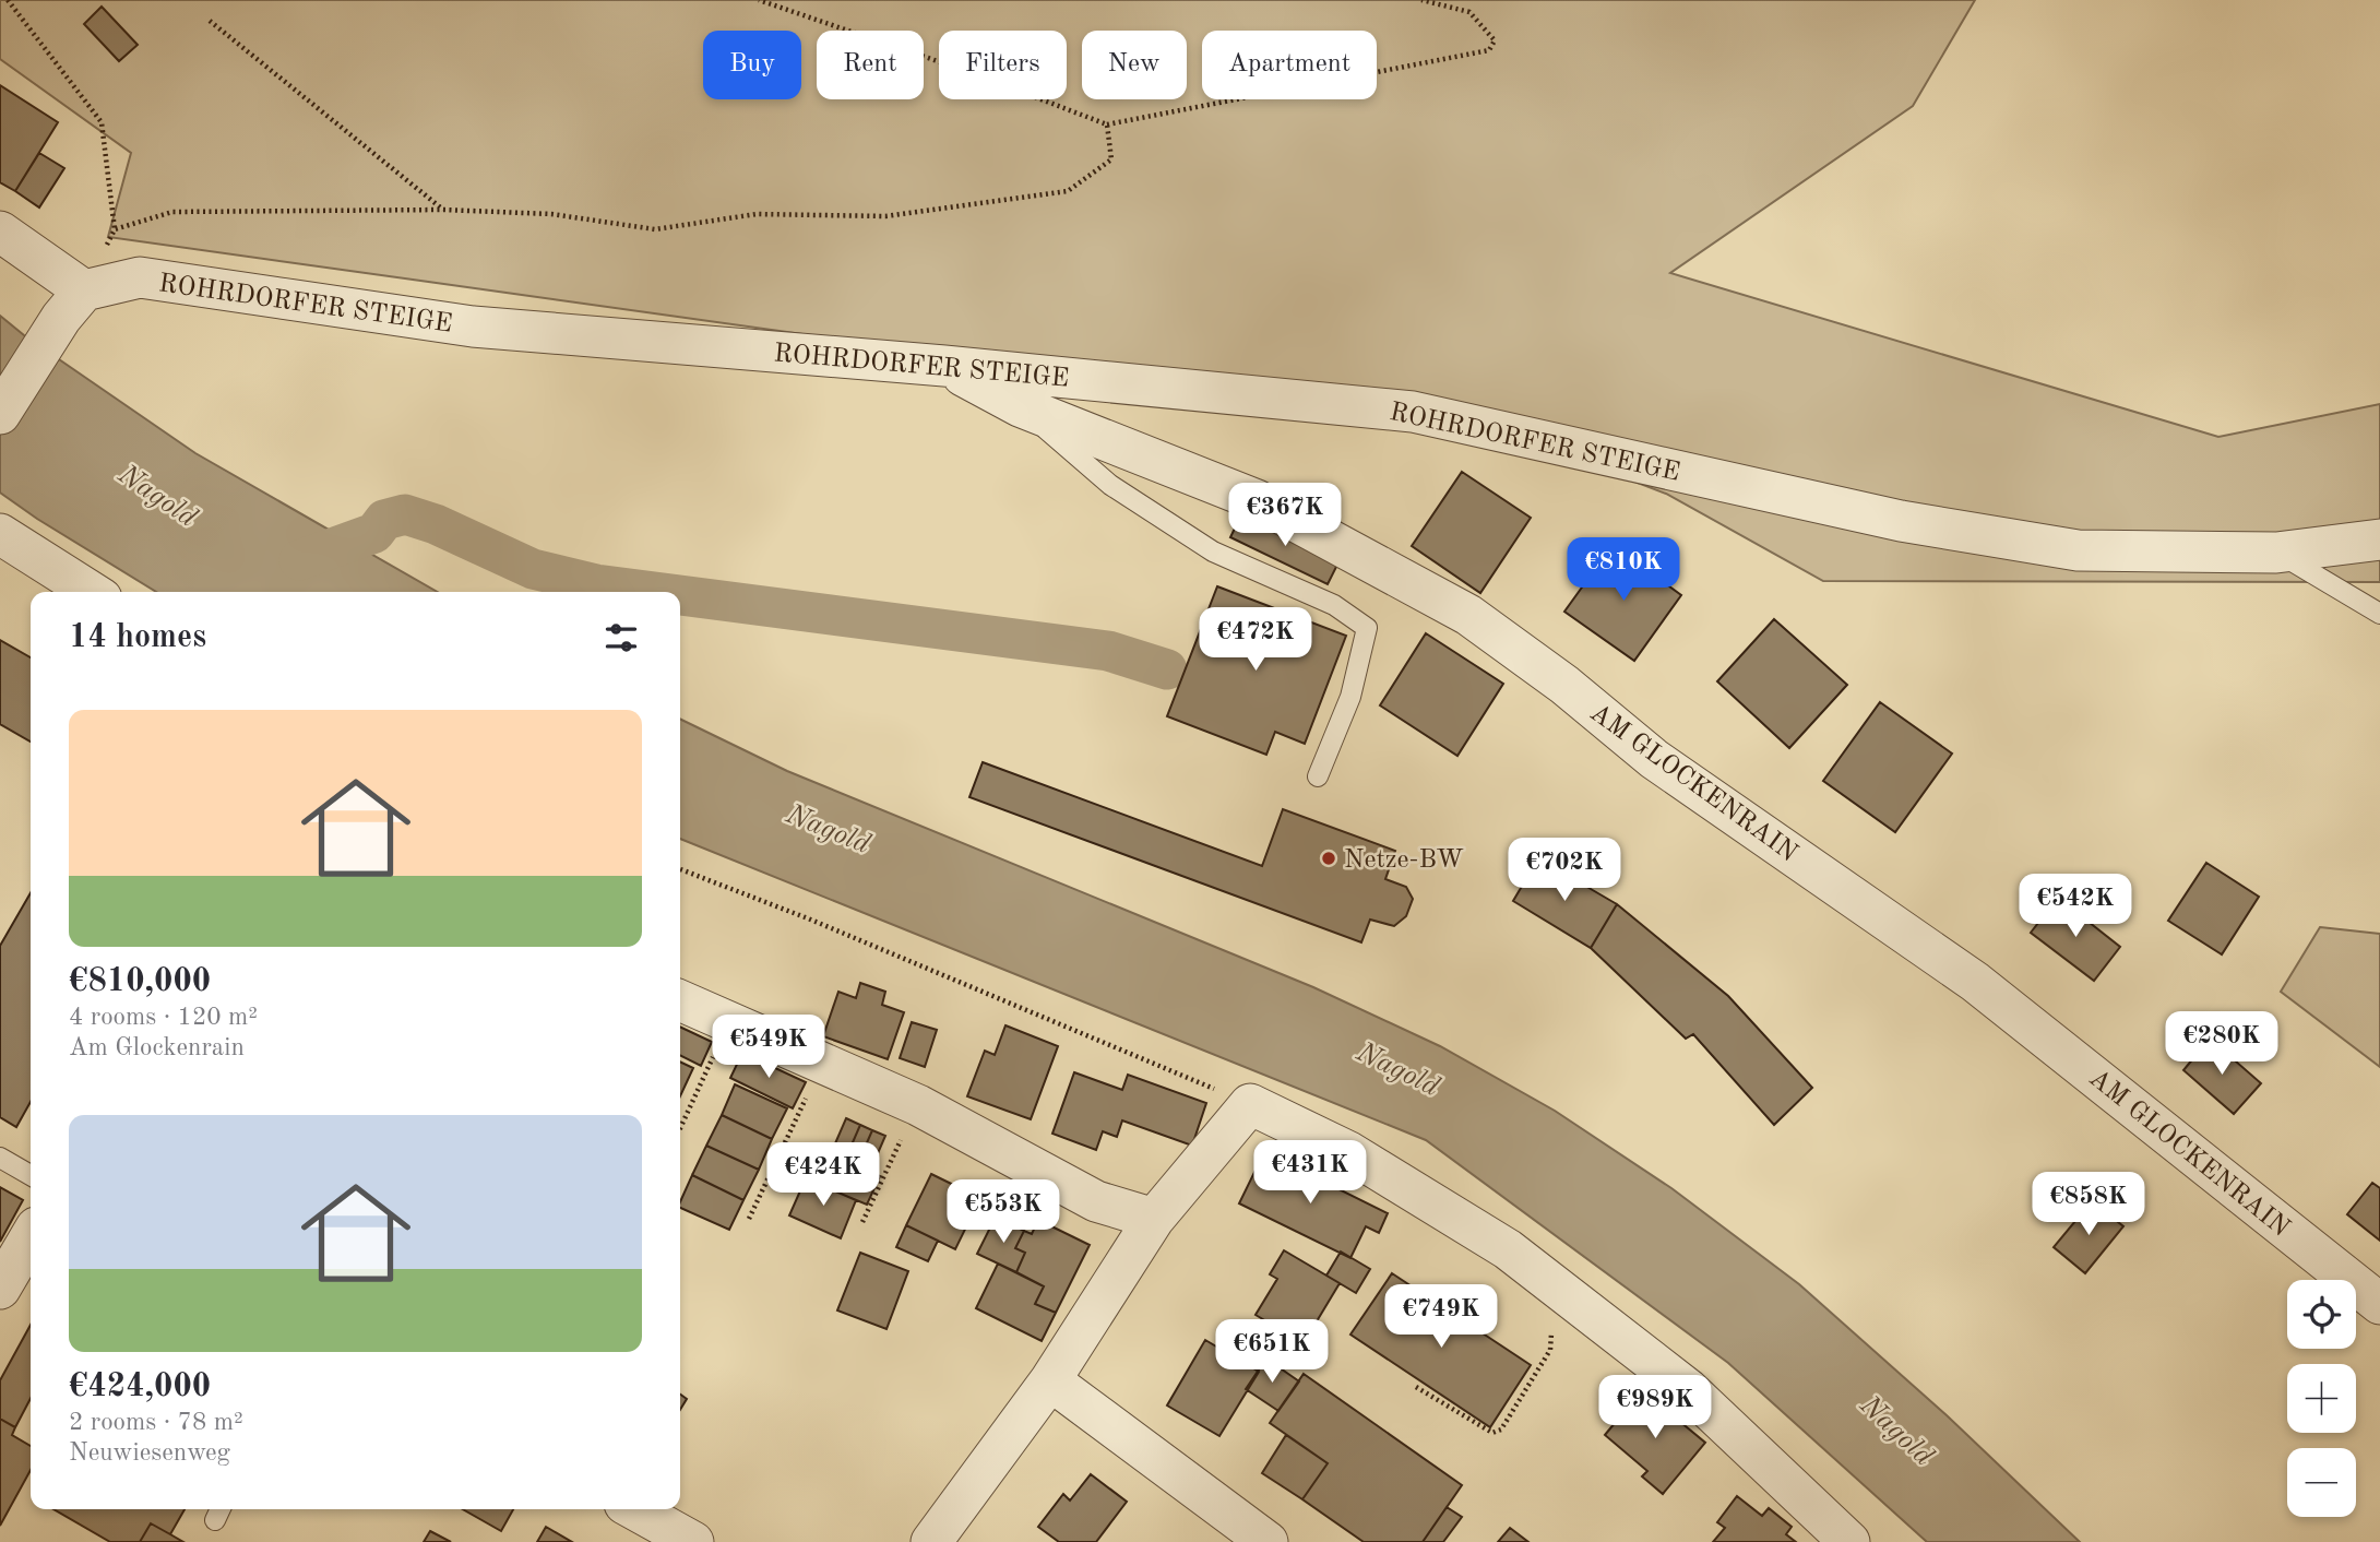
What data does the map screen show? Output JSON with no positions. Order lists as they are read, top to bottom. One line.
{"streets":{"street":["ROHRDORFER STEIGE","AM GLOCKENRAIN"]},"crossings":[["ROHRDORFER STEIGE","AM GLOCKENRAIN"]],"water":["Nagold"],"places":["Netze-BW"],"page":{"chip":["Buy","Rent","Filters","New","Apartment"],"price":["€367K","€810K","€472K","€702K","€542K","€280K","€549K","€431K","€424K","€858K","€553K","€749K","€651K","€989K"],"heading":"14 homes","list":[{"name":"€810,000","note":"4 rooms · 120 m² · Am Glockenrain"},{"name":"€424,000","note":"2 rooms · 78 m² · Neuwiesenweg"}],"map_buttons":["+","−"]}}
